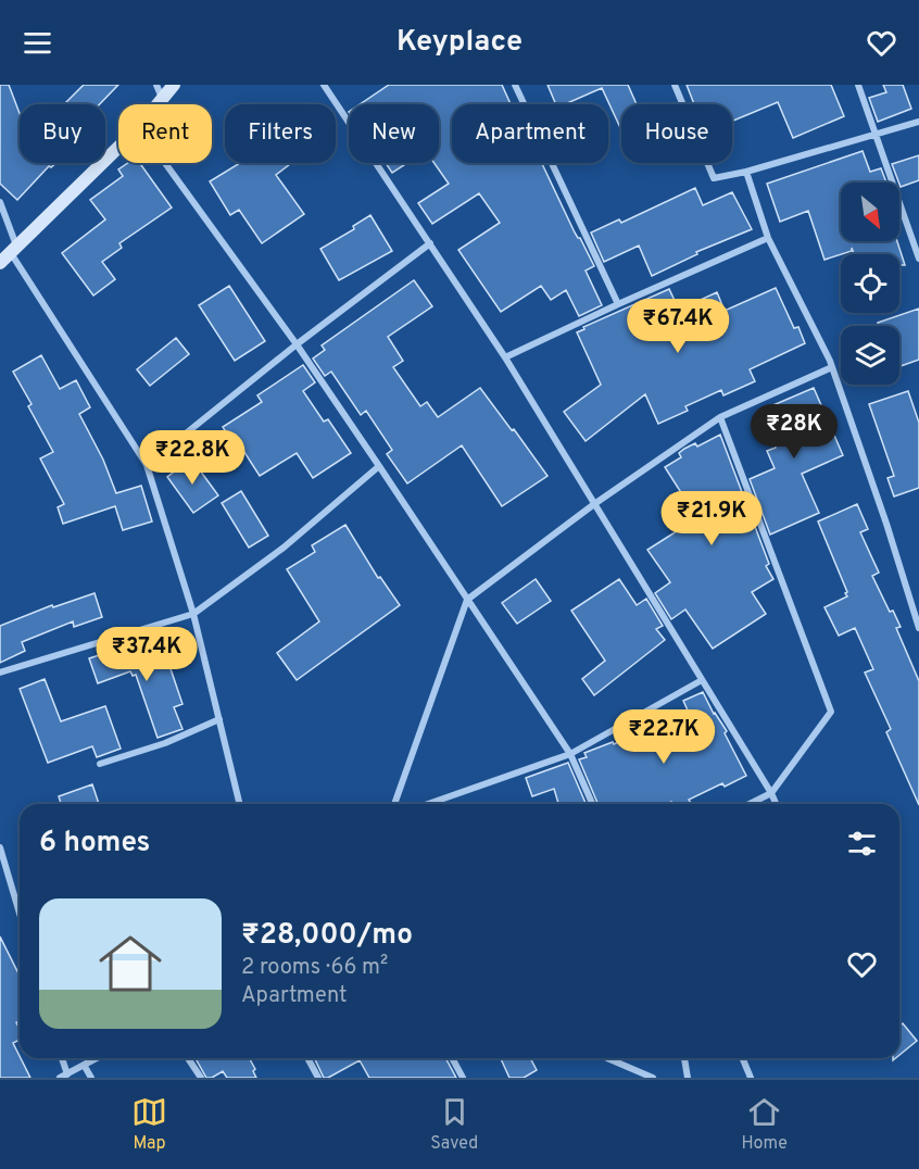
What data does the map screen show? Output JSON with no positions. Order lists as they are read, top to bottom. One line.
{"north":"bottom right","page":{"header":"Keyplace","chip":["Buy","Rent","Filters","New","Apartment","House"],"price":["₹67.4K","₹28K","₹22.8K","₹21.9K","₹37.4K","₹22.7K"],"heading":"6 homes","list":[{"name":"₹28,000/mo","note":"2 rooms · 66 m² · Apartment"}],"tabs":["Map","Saved","Home"]}}
